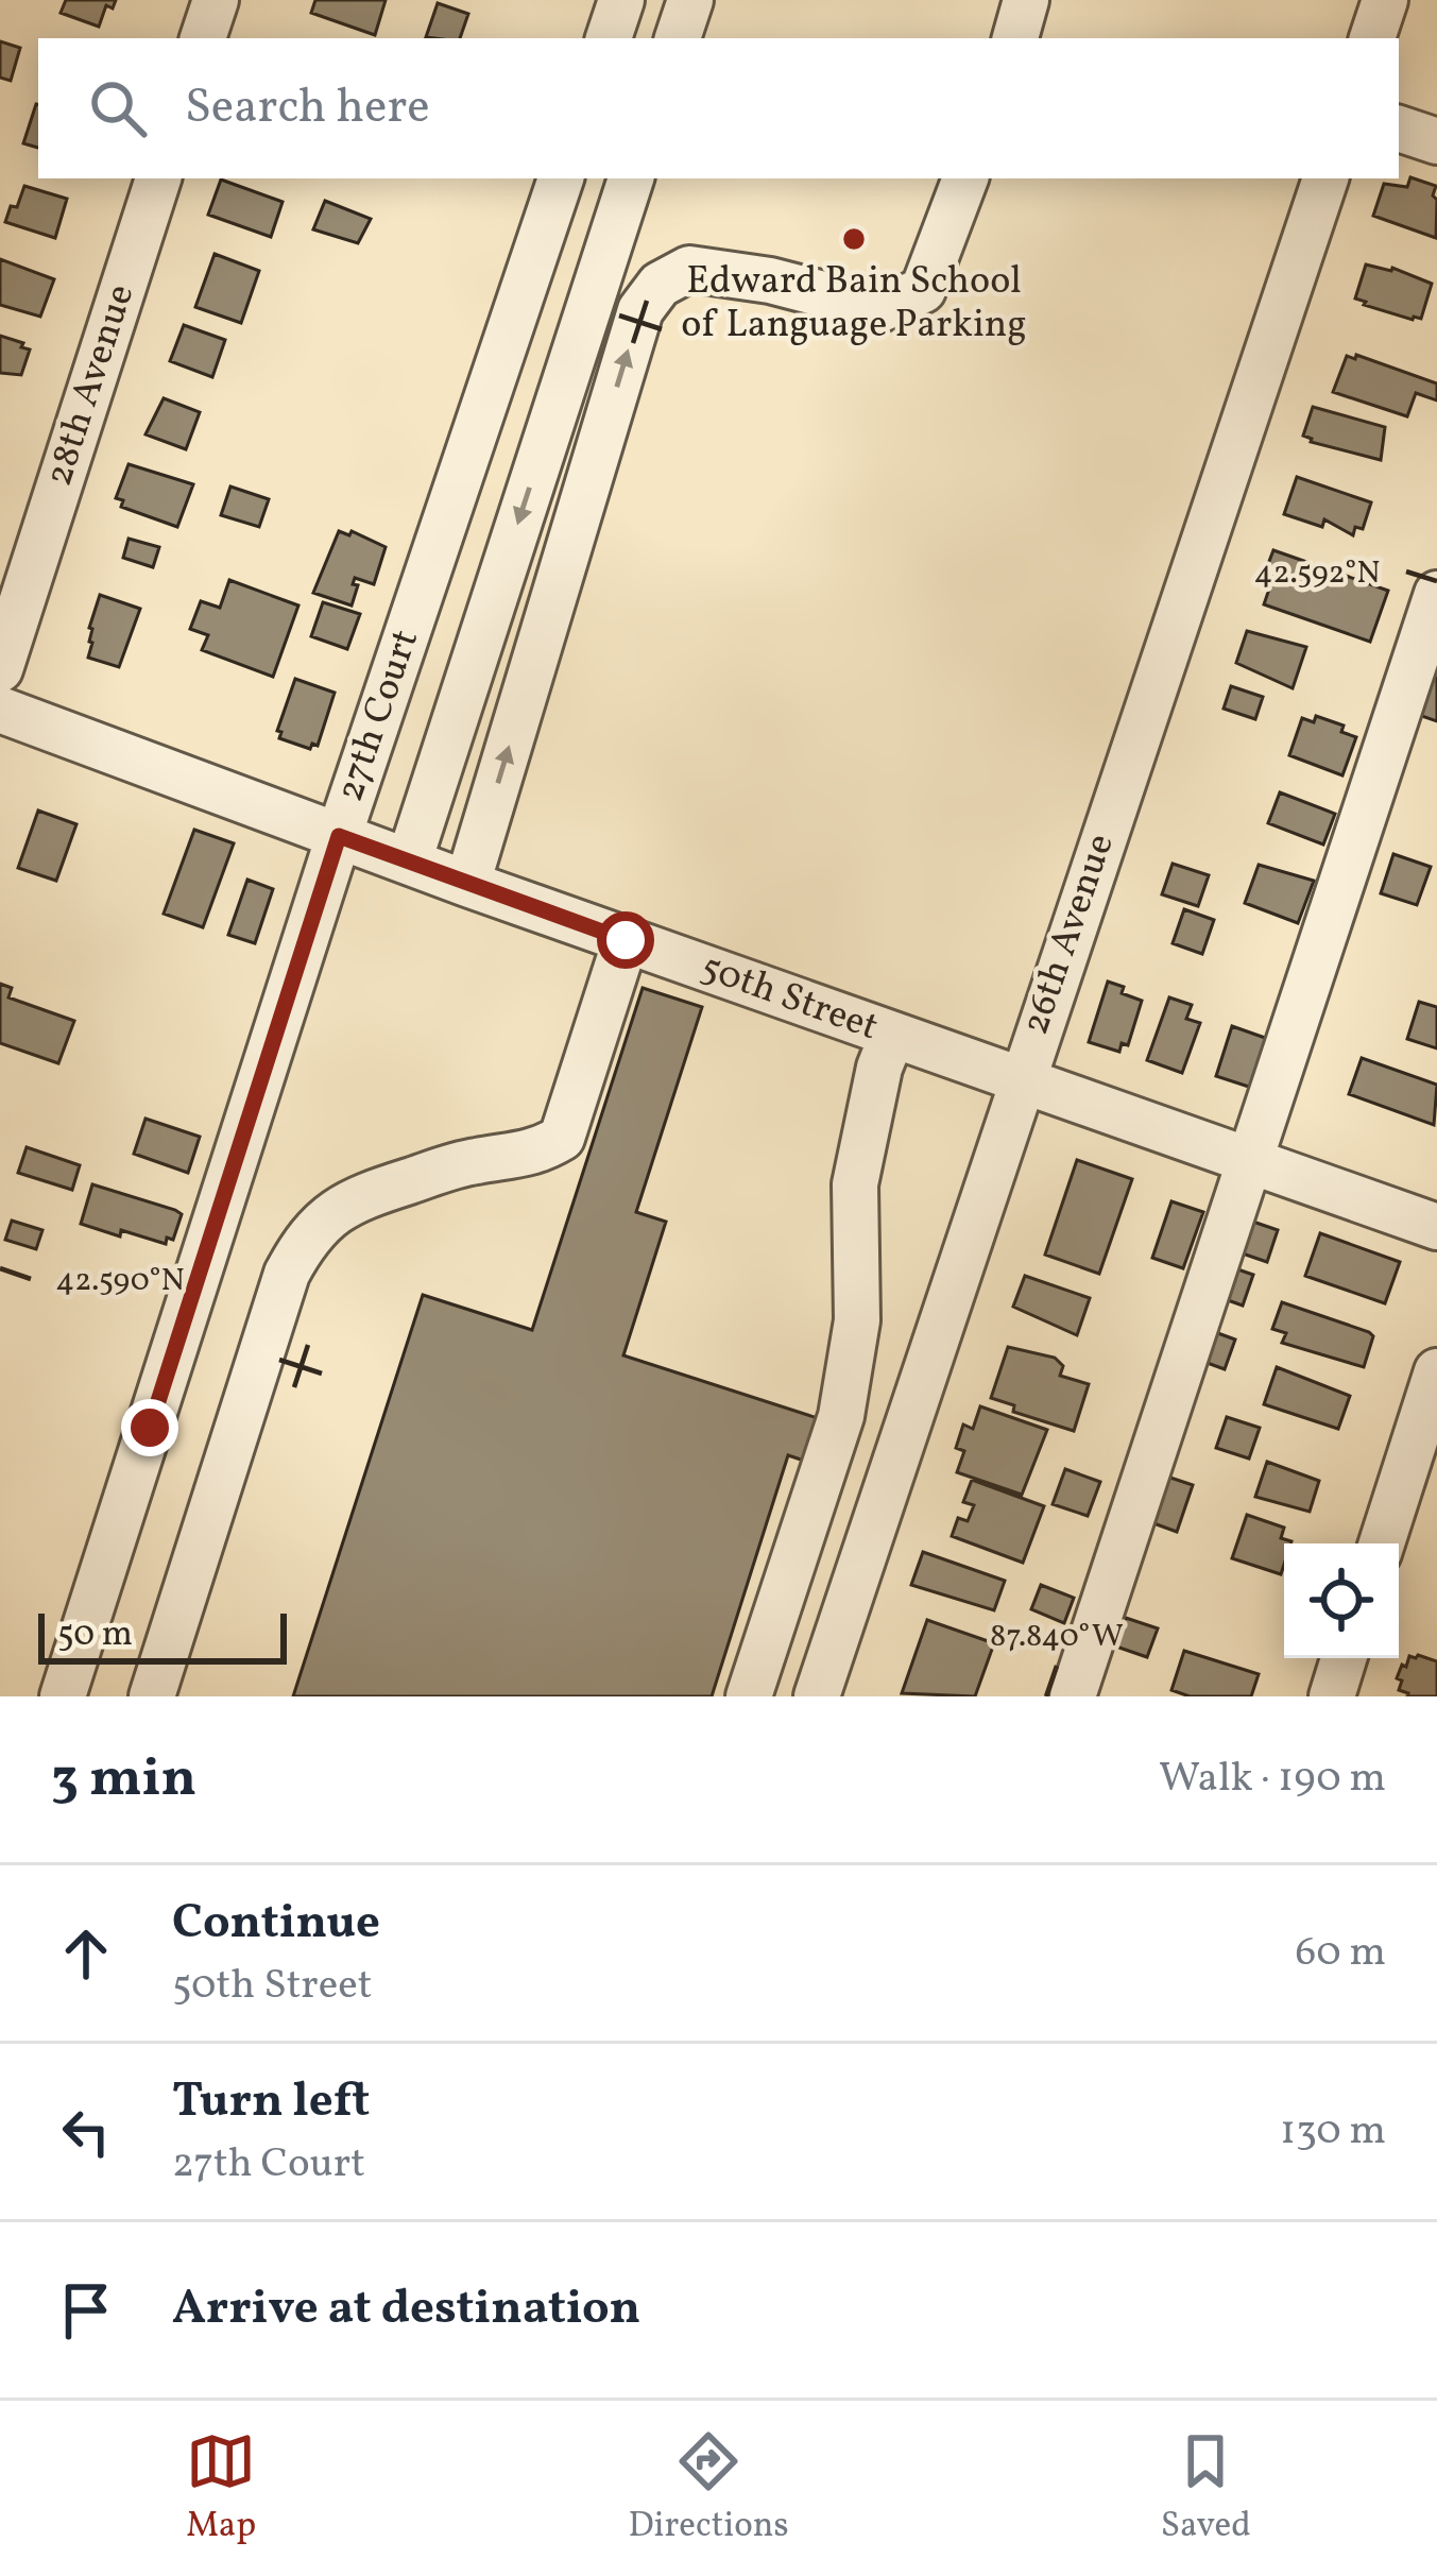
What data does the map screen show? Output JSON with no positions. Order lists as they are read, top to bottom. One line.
{"streets":{"street":["28th Avenue","27th Court","26th Avenue","50th Street"]},"crossings":[["27th Court","50th Street"],["26th Avenue","50th Street"]],"places":["Edward Bain School of Language Parking"],"scale_bar":"50 m","page":{"search":"Search here","scale":"50 m","heading":["3 min","Walk · 190 m"],"list":[["Continue","50th Street","60 m"],["Turn left","27th Court","130 m"],"Arrive at destination"],"nav":["Map","Directions","Saved"]},"coordinates":["42.592°N","42.590°N","87.840°W"]}
